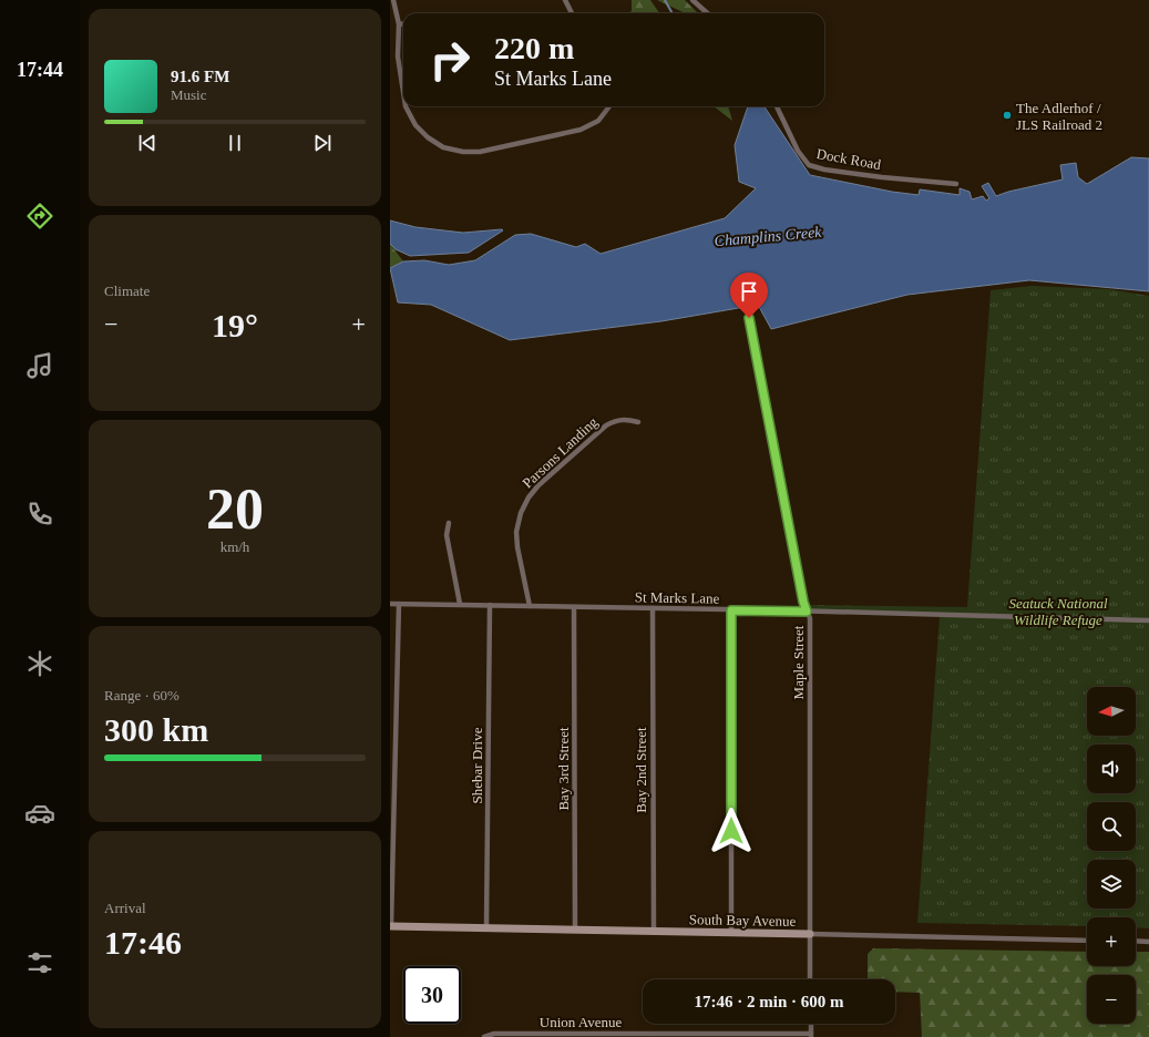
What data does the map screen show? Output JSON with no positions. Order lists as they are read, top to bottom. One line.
{"streets":{"street":["Dock Road","Parsons Landing","St Marks Lane","Maple Street","Shebar Drive","Bay 3rd Street","Bay 2nd Street","South Bay Avenue","Union Avenue"]},"crossings":[["Parsons Landing","St Marks Lane"],["St Marks Lane","Maple Street"],["St Marks Lane","Shebar Drive"],["St Marks Lane","Bay 3rd Street"],["St Marks Lane","Bay 2nd Street"],["Maple Street","South Bay Avenue"],["Shebar Drive","South Bay Avenue"],["Bay 3rd Street","South Bay Avenue"],["Bay 2nd Street","South Bay Avenue"]],"water":["Champlins Creek"],"parks":["Seatuck National Wildlife Refuge"],"places":["The Adlerhof / JLS Railroad 2"],"north":"left","page":{"tabs":"17:44","turn":["220 m","St Marks Lane"],"song":["91.6 FM","Music"],"tile":["Climate",["20","km/h"],["Range · 60%","300 km"],["Arrival","17:46"]],"heat":["−","19°","+"],"map_buttons":["+","−"],"limit":"30","trip":"17:46 · 2 min · 600 m"}}
